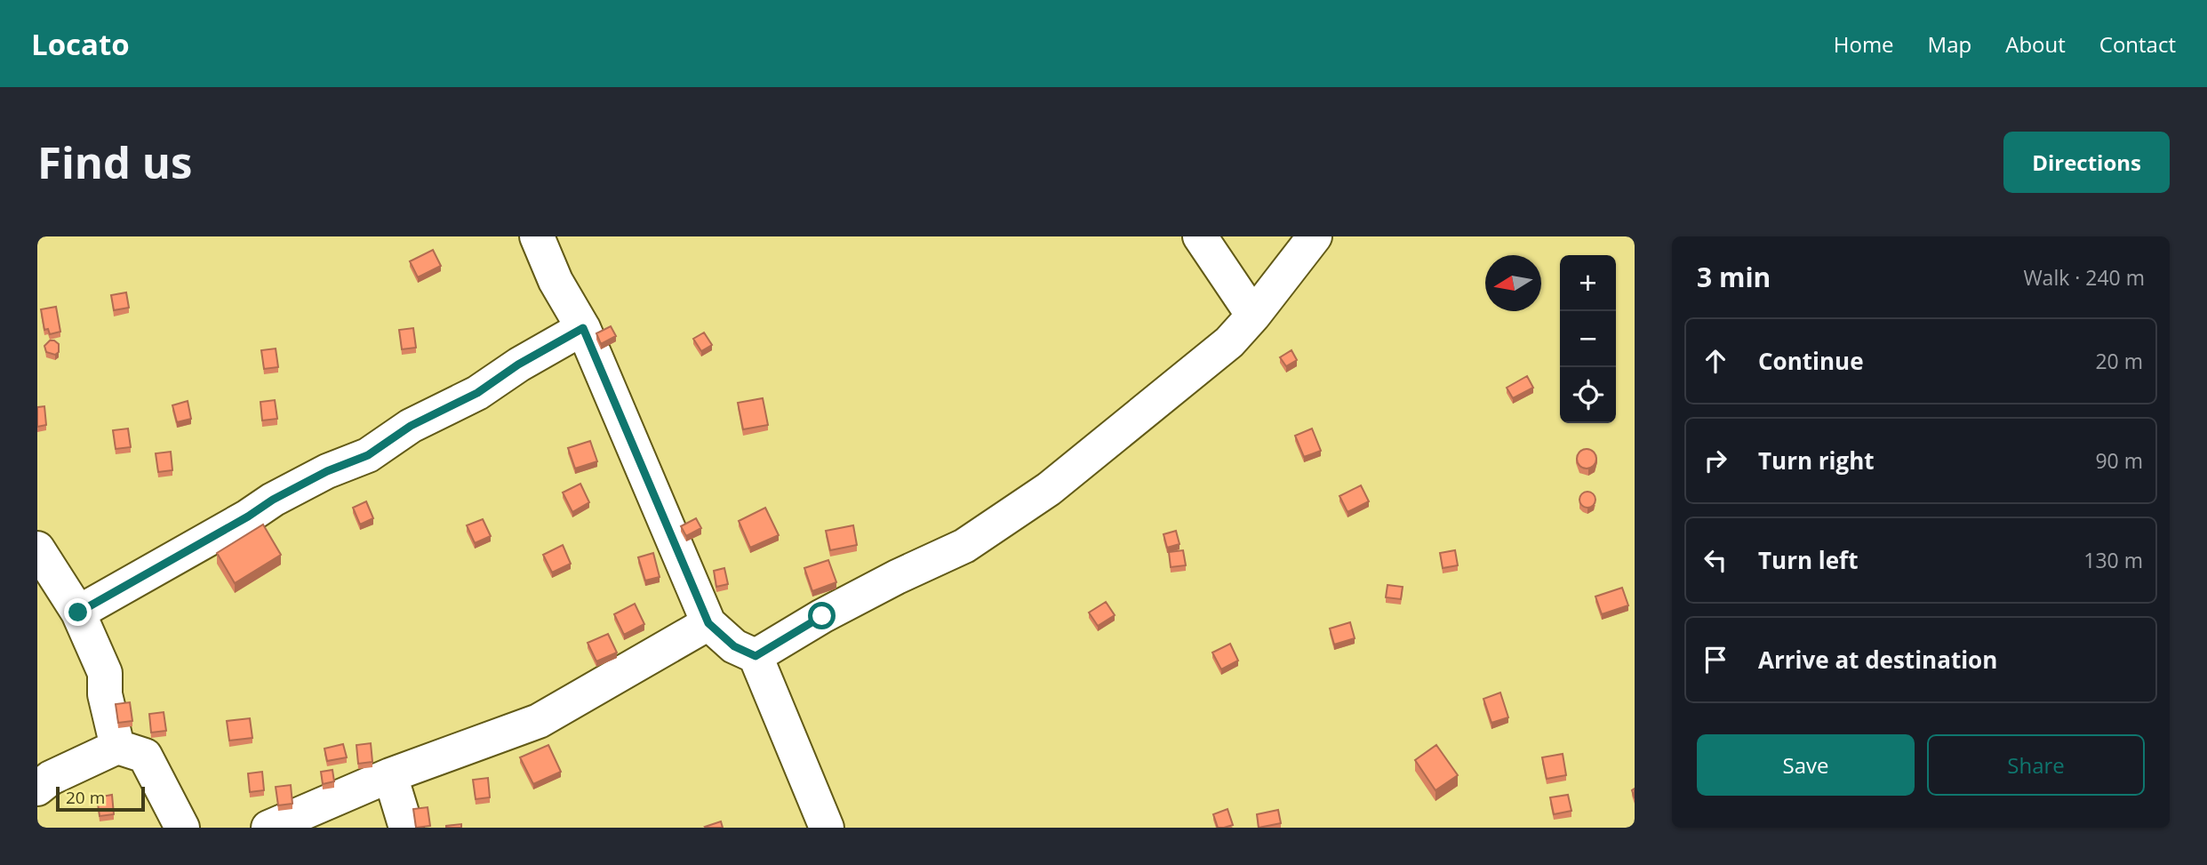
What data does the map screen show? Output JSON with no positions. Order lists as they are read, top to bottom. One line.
{"scale_bar":"20 m","north":"left","page":{"header":"Locato","nav":["Home","Map","About","Contact"],"buttons":["Directions",["Save","Share"]],"title":"Find us","heading":["3 min","Walk · 240 m"],"map_buttons":["+","−"],"list":[["Continue","20 m"],["Turn right","90 m"],["Turn left","130 m"],"Arrive at destination"],"scale":"20 m"}}
